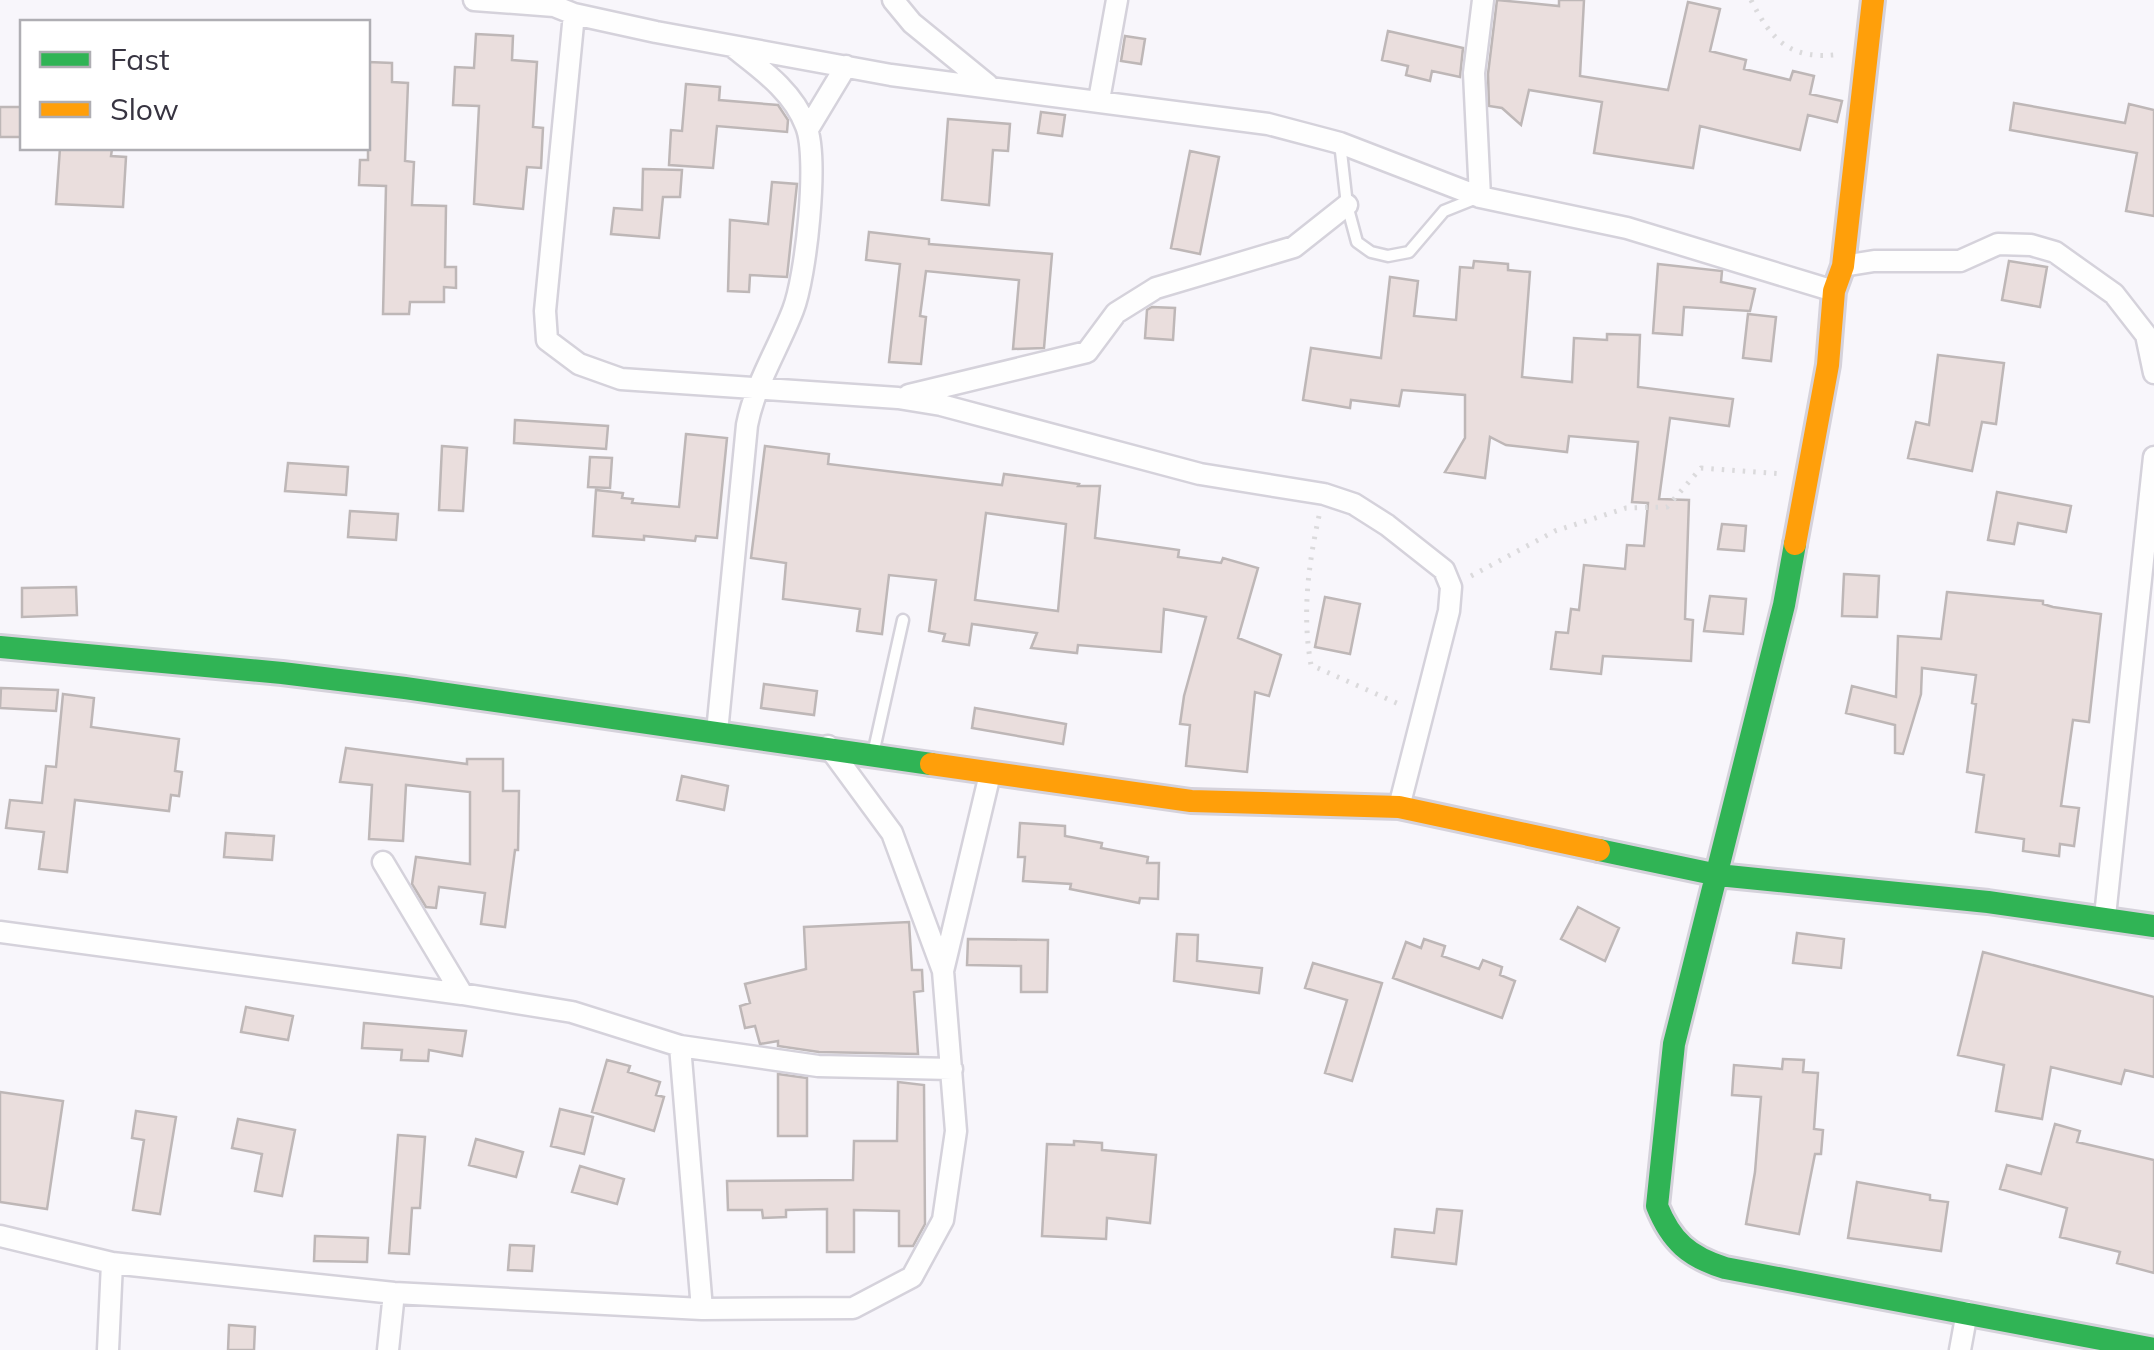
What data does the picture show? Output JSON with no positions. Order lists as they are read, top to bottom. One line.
{"legend":["Fast","Slow"]}
